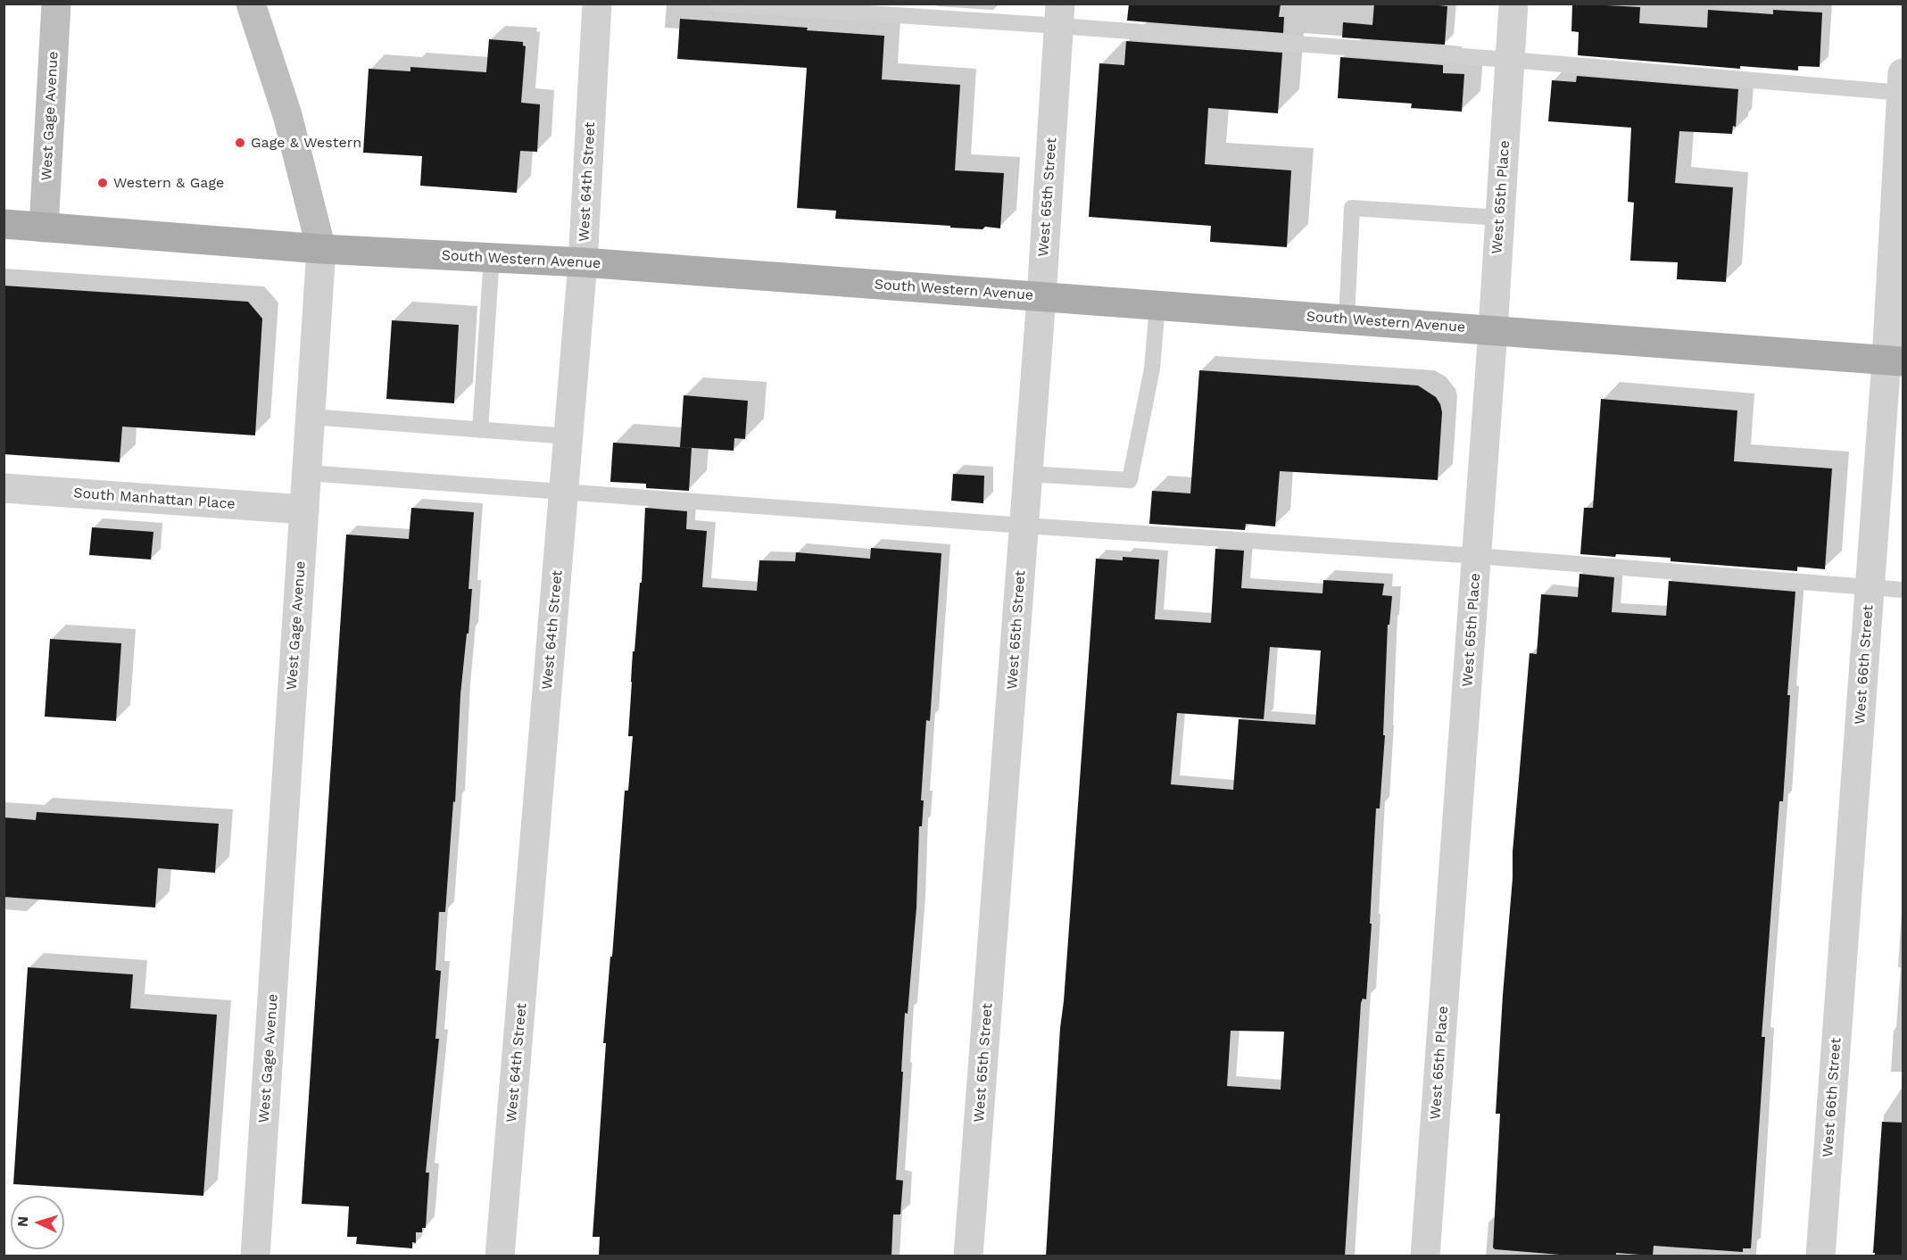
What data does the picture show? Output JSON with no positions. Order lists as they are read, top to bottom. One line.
{"streets":{"main road":["West Gage Avenue","South Western Avenue"],"street":["West 64th Street","West 65th Street","West 65th Place","South Manhattan Place","West 66th Street"]},"crossings":[["West Gage Avenue","South Western Avenue"],["West Gage Avenue","South Manhattan Place"],["West 64th Street","South Western Avenue"],["West 65th Street","South Western Avenue"],["West 65th Place","South Western Avenue"],["South Western Avenue","West 66th Street"]],"places":["Gage & Western","Western & Gage"],"north":"left"}
